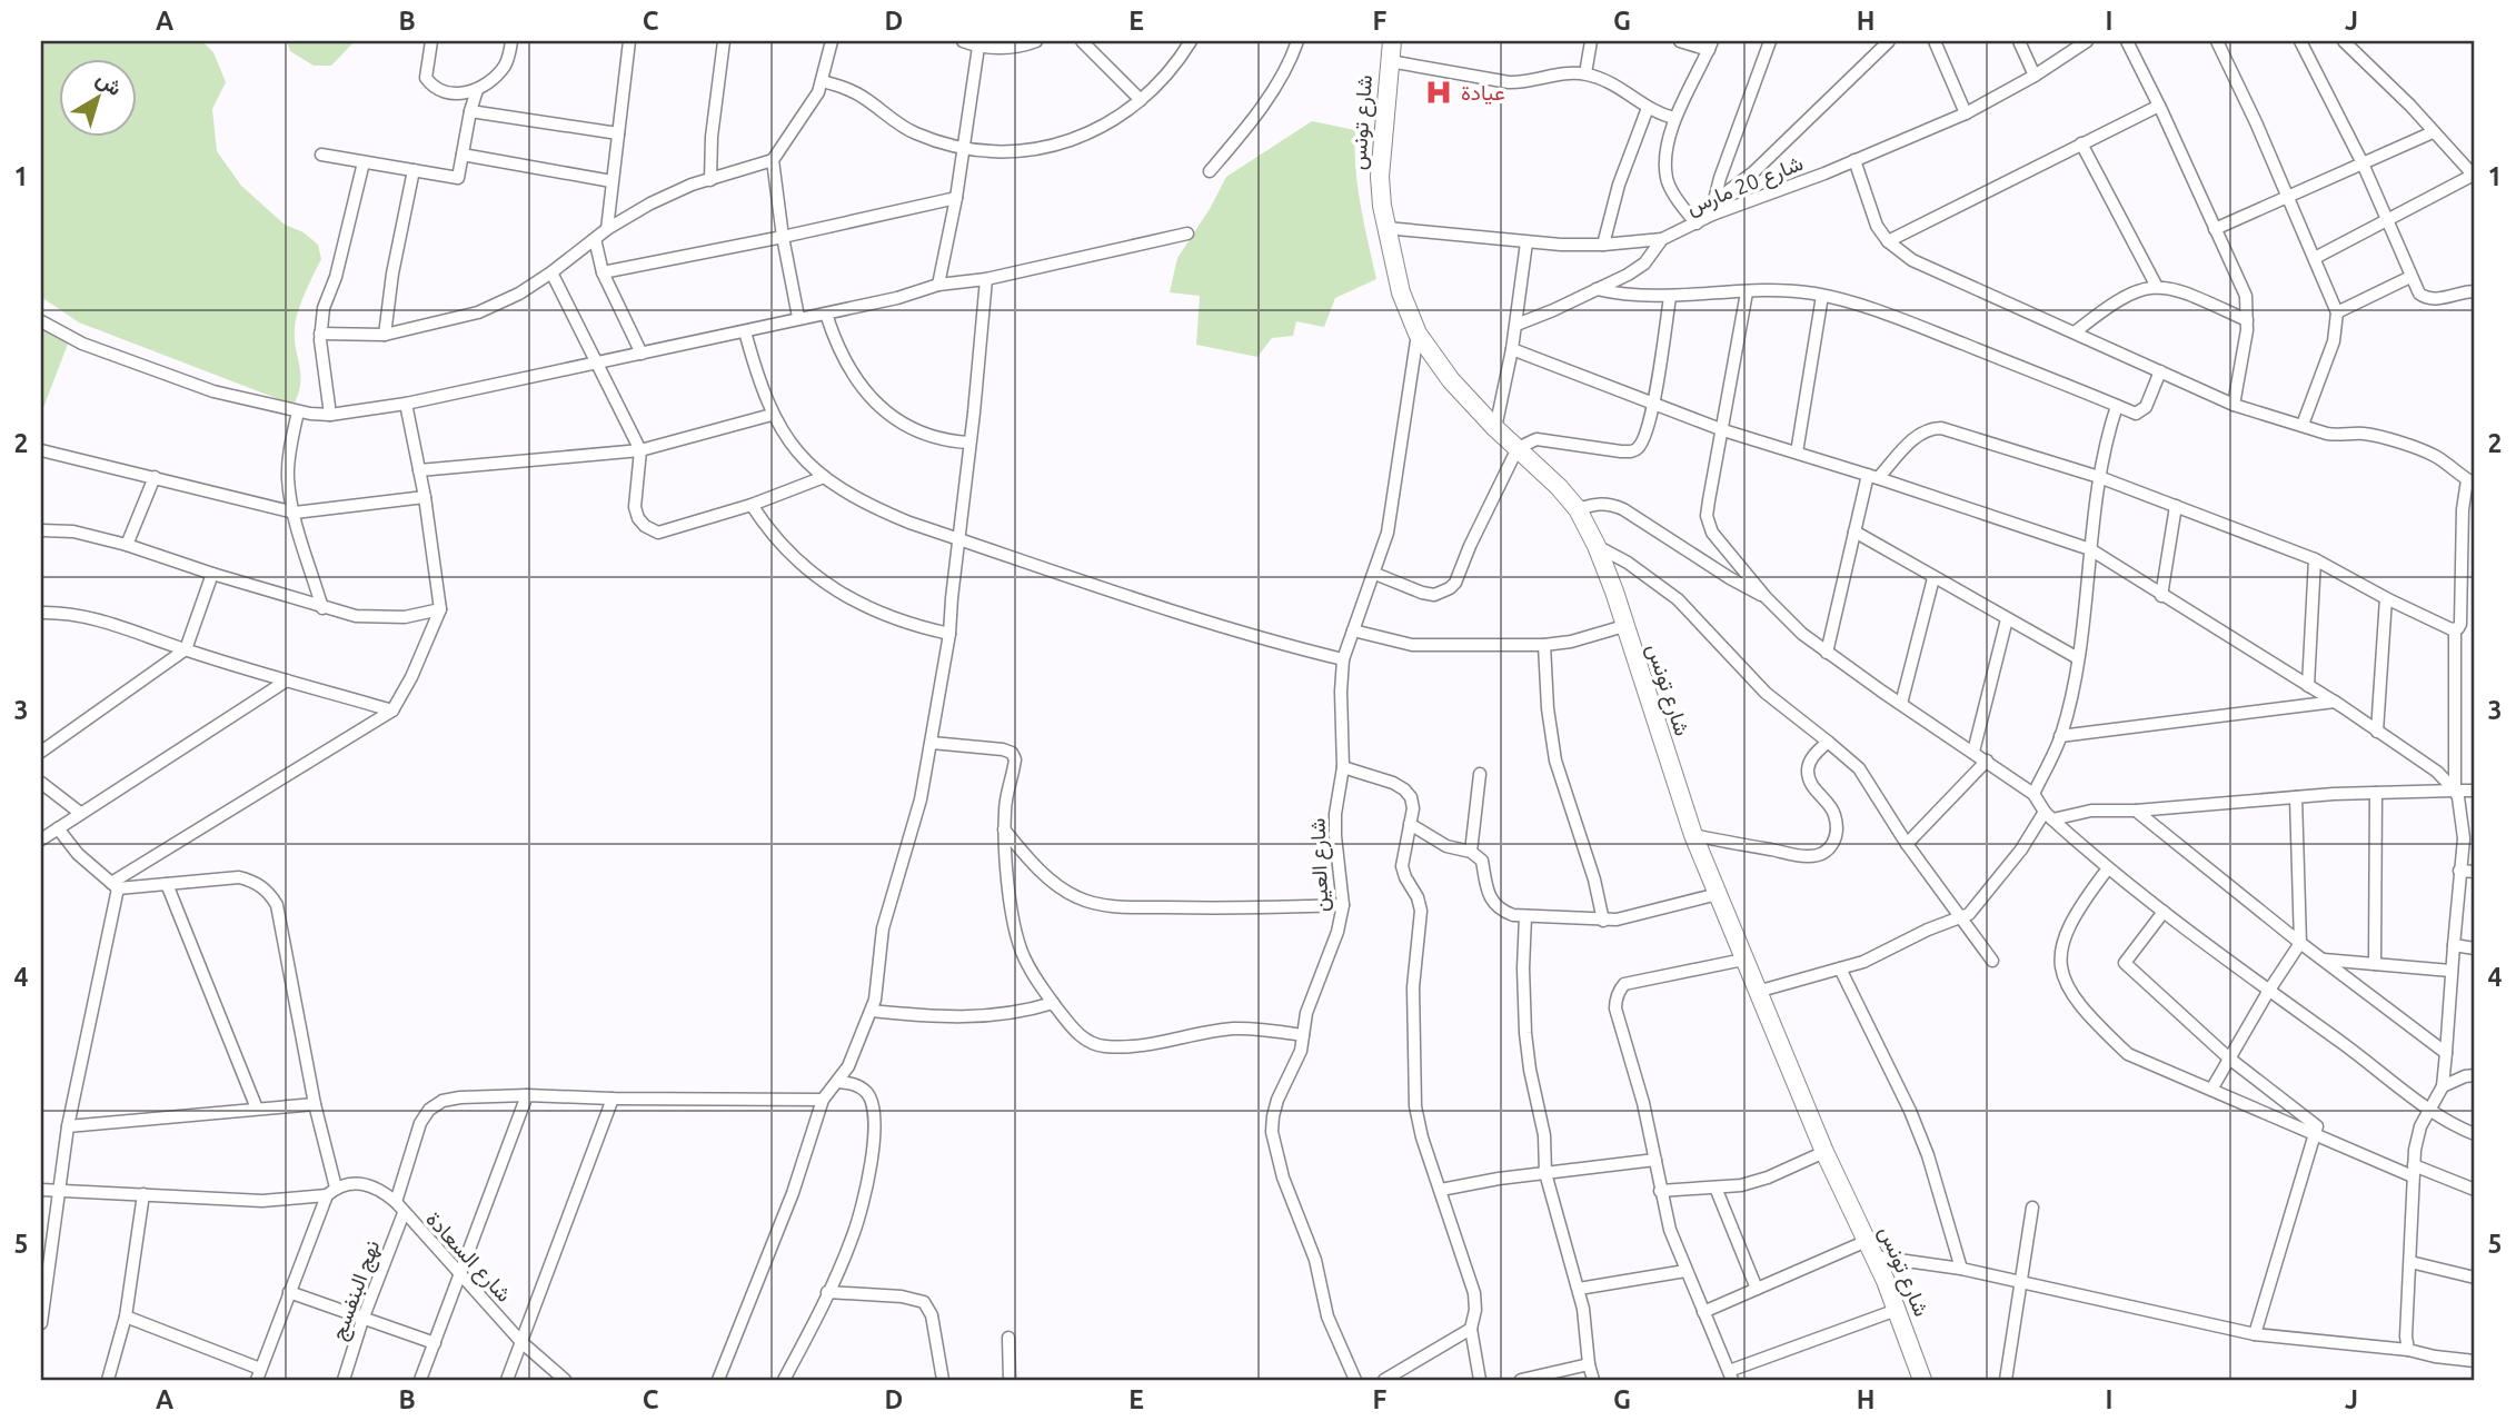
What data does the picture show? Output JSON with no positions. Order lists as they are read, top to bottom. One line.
{"streets":{"street":["شارع تونس","شارع 20 مارس","شارع العين","شارع السعادة","نهج البنفسج"]},"crossings":[["شارع تونس","شارع 20 مارس"],["شارع تونس","شارع العين"],["شارع السعادة","نهج البنفسج"]],"places":{"hospital":["عيادة"]},"north":"top right","grid":{"columns":["A","B","C","D","E","F","G","H","I","J"],"rows":["1","2","3","4","5"]}}
